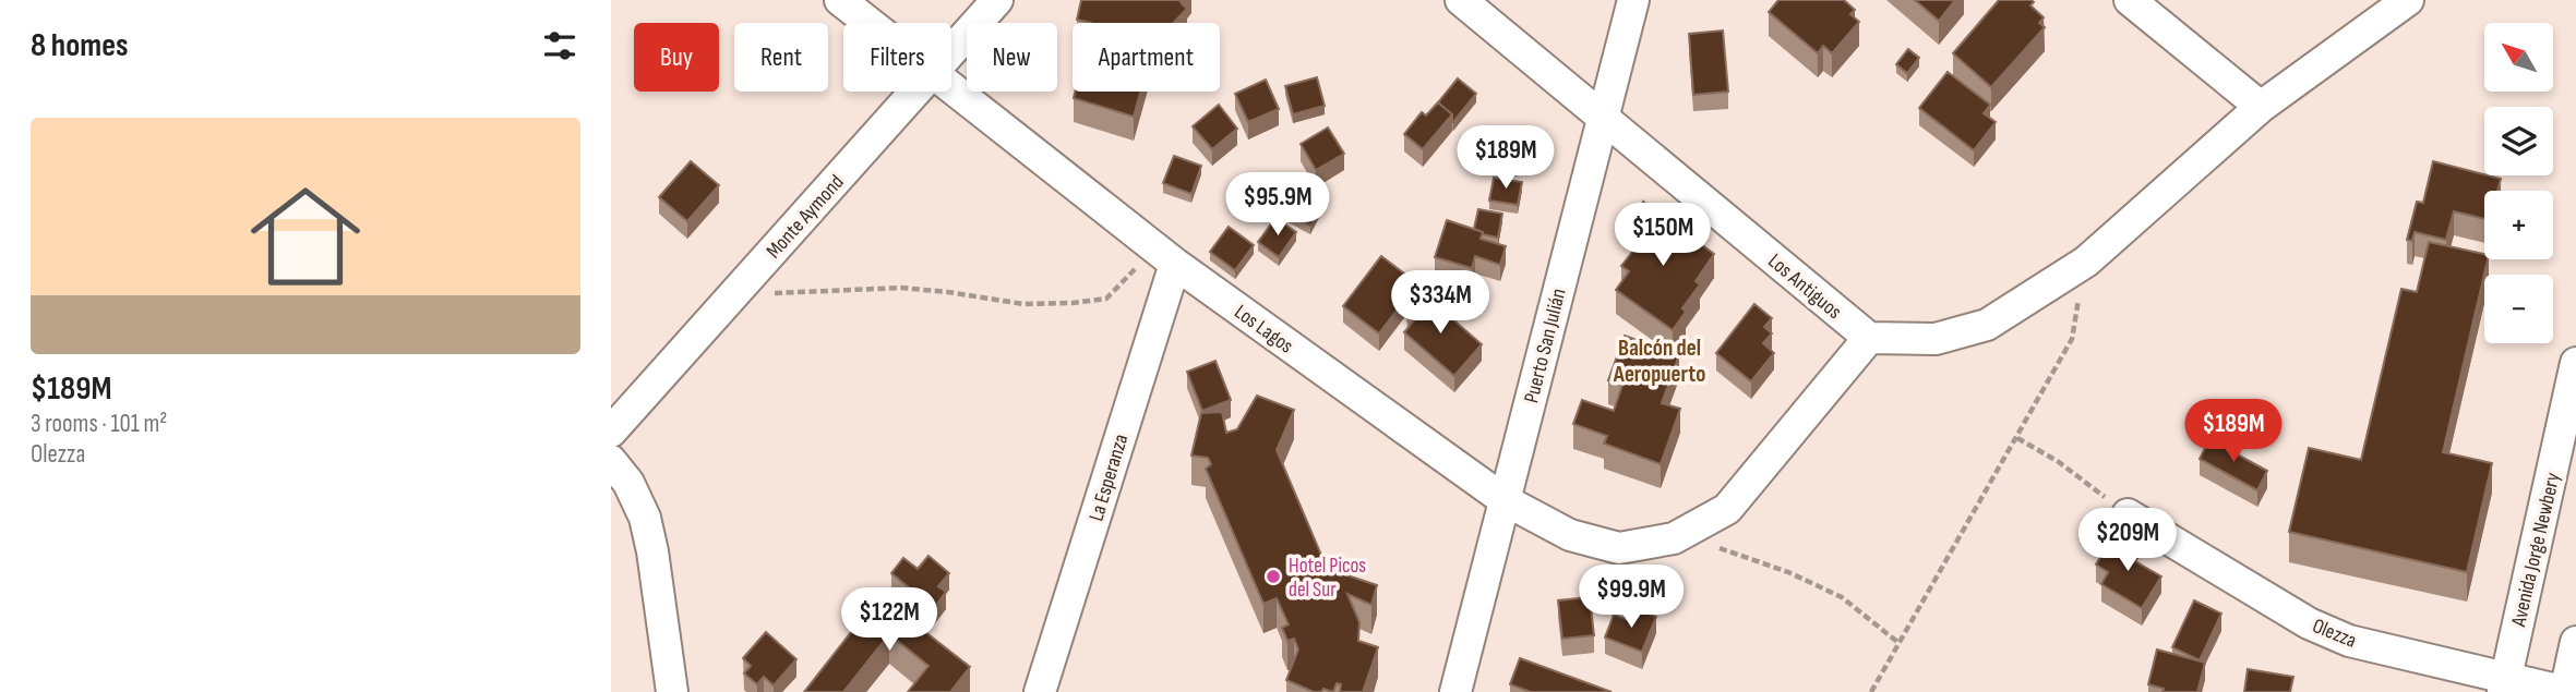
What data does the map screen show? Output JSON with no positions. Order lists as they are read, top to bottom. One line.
{"streets":{"street":["Monte Aymond","Los Antiguos","Los Lagos","Puerto San Julián","La Esperanza","Avenida Jorge Newbery","Olezza"]},"crossings":[["Los Antiguos","Los Lagos"],["Los Antiguos","Puerto San Julián"],["Los Lagos","Puerto San Julián"],["Los Lagos","La Esperanza"],["Avenida Jorge Newbery","Olezza"]],"districts":["Balcón del Aeropuerto"],"places":["Hotel Picos del Sur"],"north":"top left","page":{"heading":"8 homes","map_buttons":["+","−"],"chip":["Buy","Rent","Filters","New","Apartment"],"list":[{"name":"$189M","note":"3 rooms · 101 m² · Olezza"}],"price":["$189M","$95.9M","$150M","$334M","$189M","$209M","$99.9M","$122M"]}}
